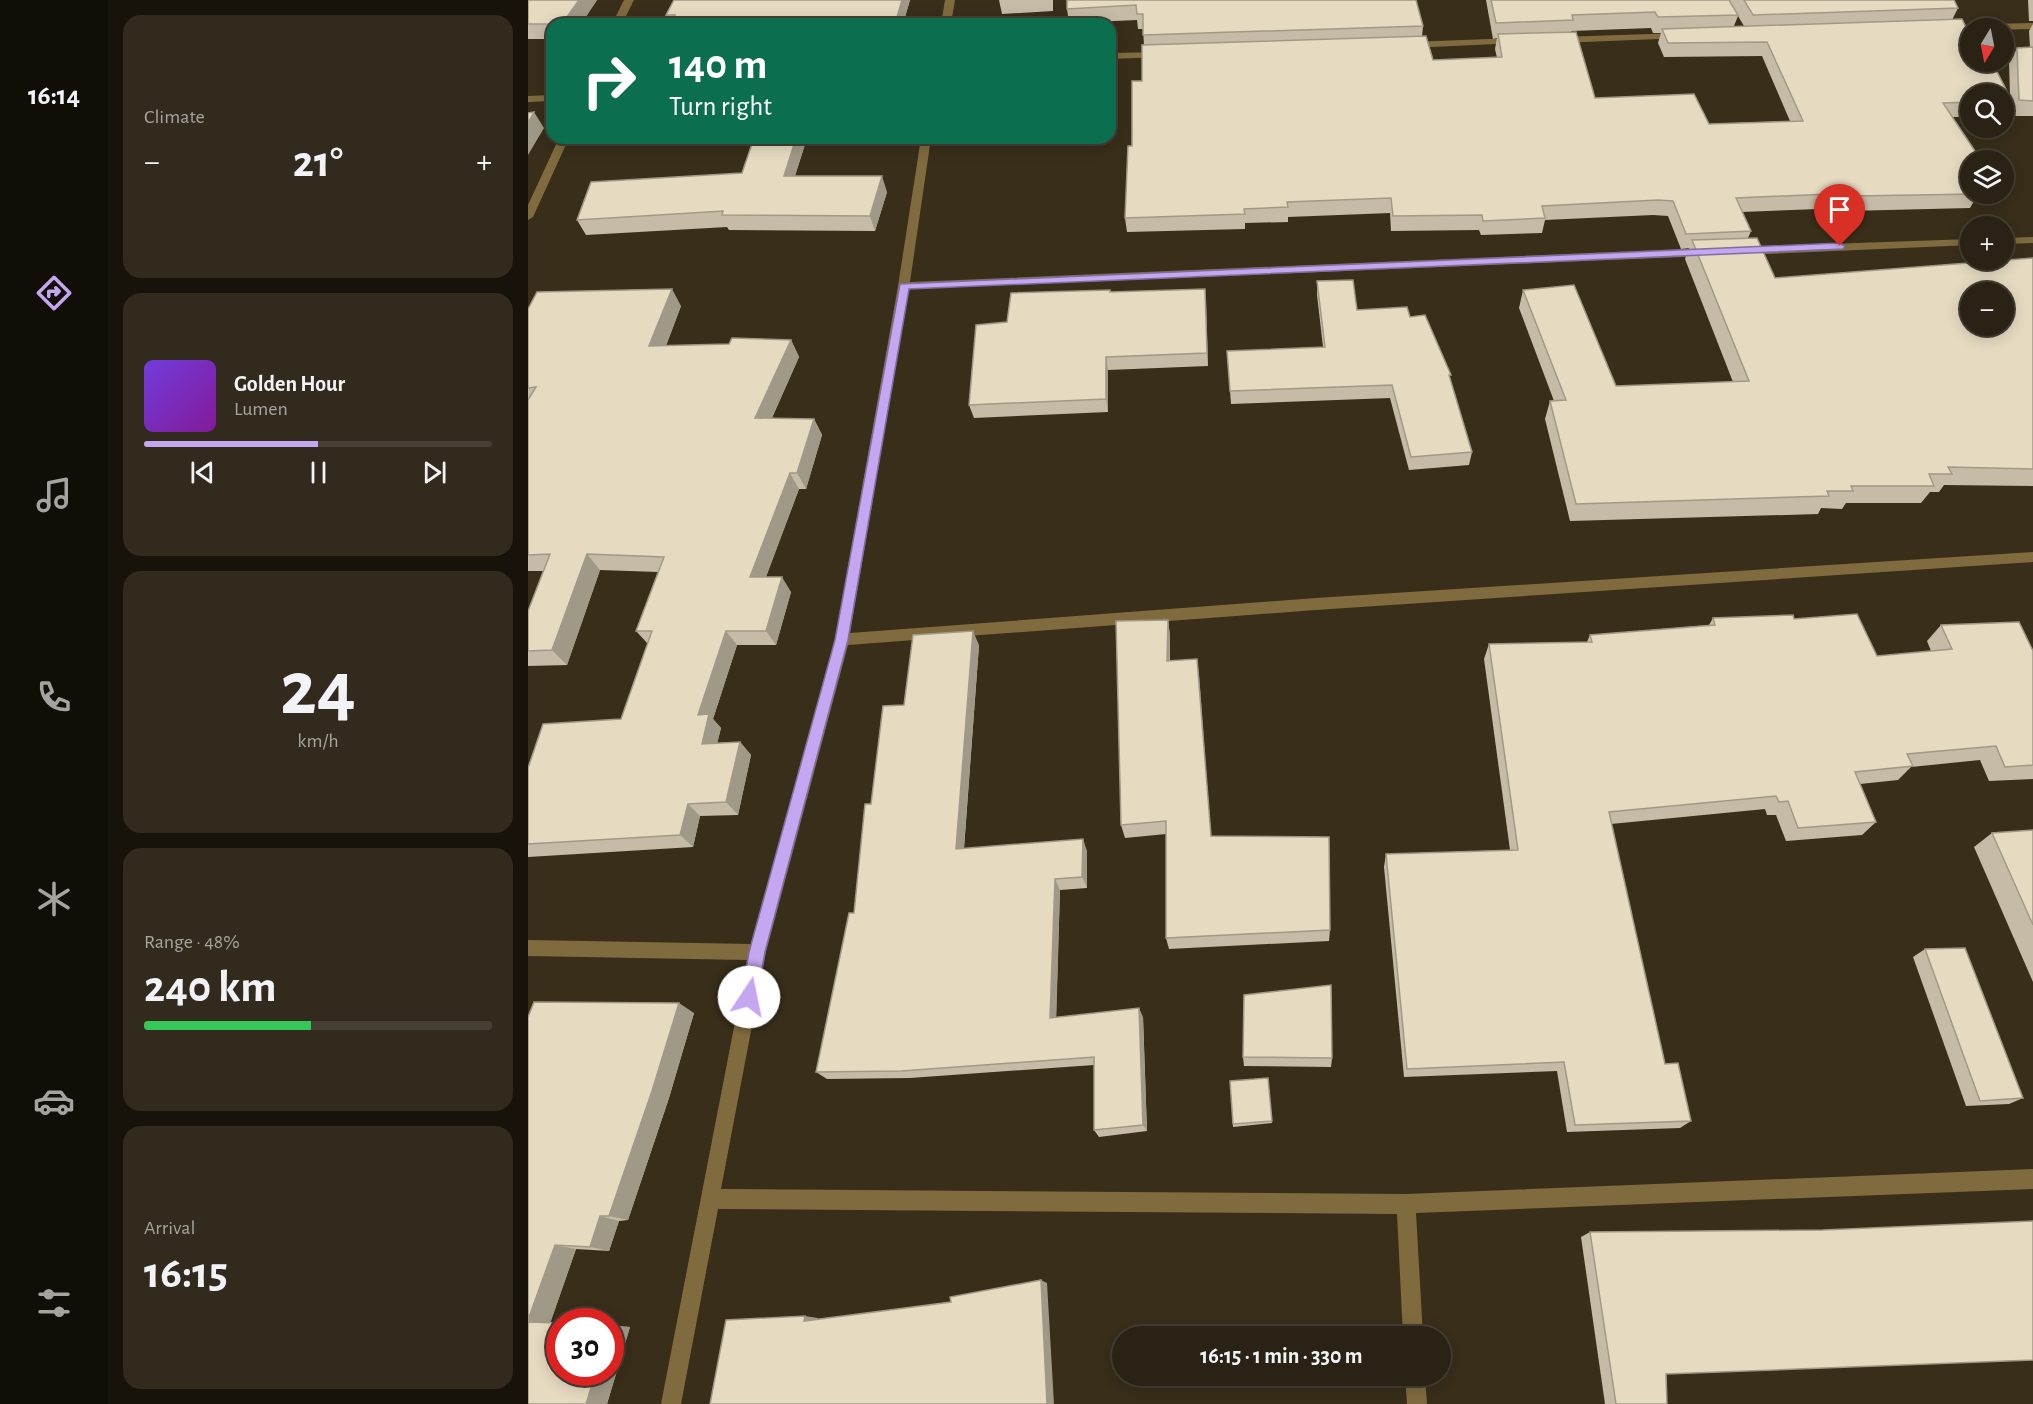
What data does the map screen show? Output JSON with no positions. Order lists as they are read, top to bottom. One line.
{"north":"bottom","page":{"tabs":"16:14","tile":["Climate",["24","km/h"],["Range · 48%","240 km"],["Arrival","16:15"]],"map_buttons":["+","−"],"turn":["140 m","Turn right"],"heat":["−","21°","+"],"song":["Golden Hour","Lumen"],"limit":"30","trip":"16:15 · 1 min · 330 m"}}
